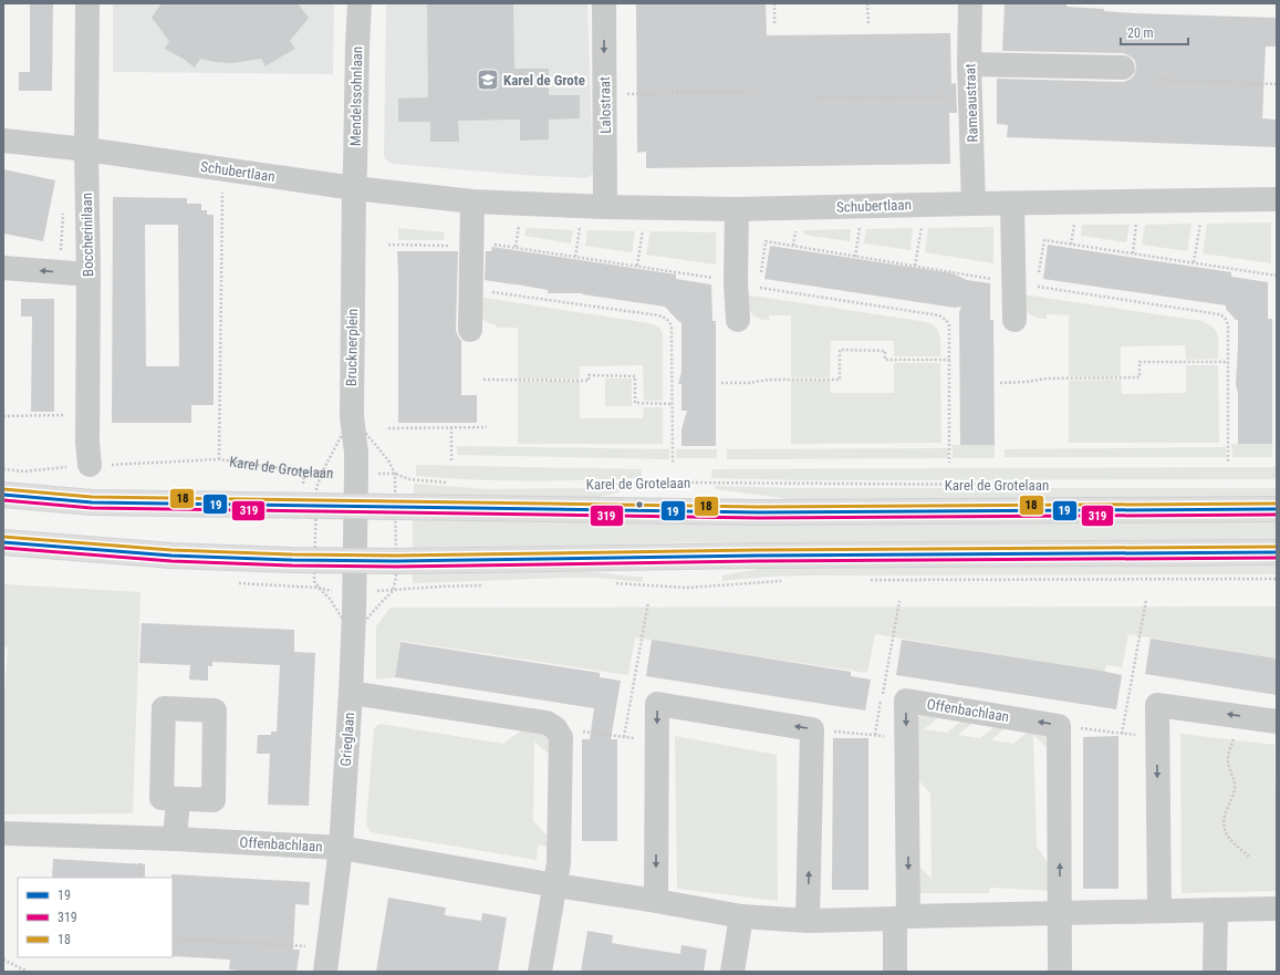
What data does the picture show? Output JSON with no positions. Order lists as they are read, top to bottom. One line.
{"streets":{"main road":["Karel de Grotelaan"],"street":["Mendelssohnlaan","Rameaustraat","Lalostraat","Schubertlaan","Boccherinilaan","Brucknerplein","Offenbachlaan","Grieglaan"]},"crossings":[["Mendelssohnlaan","Schubertlaan"],["Mendelssohnlaan","Brucknerplein"],["Rameaustraat","Schubertlaan"],["Lalostraat","Schubertlaan"],["Schubertlaan","Boccherinilaan"],["Schubertlaan","Brucknerplein"],["Boccherinilaan","Karel de Grotelaan"],["Brucknerplein","Karel de Grotelaan"],["Brucknerplein","Grieglaan"],["Karel de Grotelaan","Grieglaan"],["Offenbachlaan","Grieglaan"]],"one_way":["Lalostraat"],"places":{"school or university":["Karel de Grote"]},"lines":["transit line 18","transit line 19","transit line 319"],"legend":["19","319","18"],"scale_bar":"20 m"}
